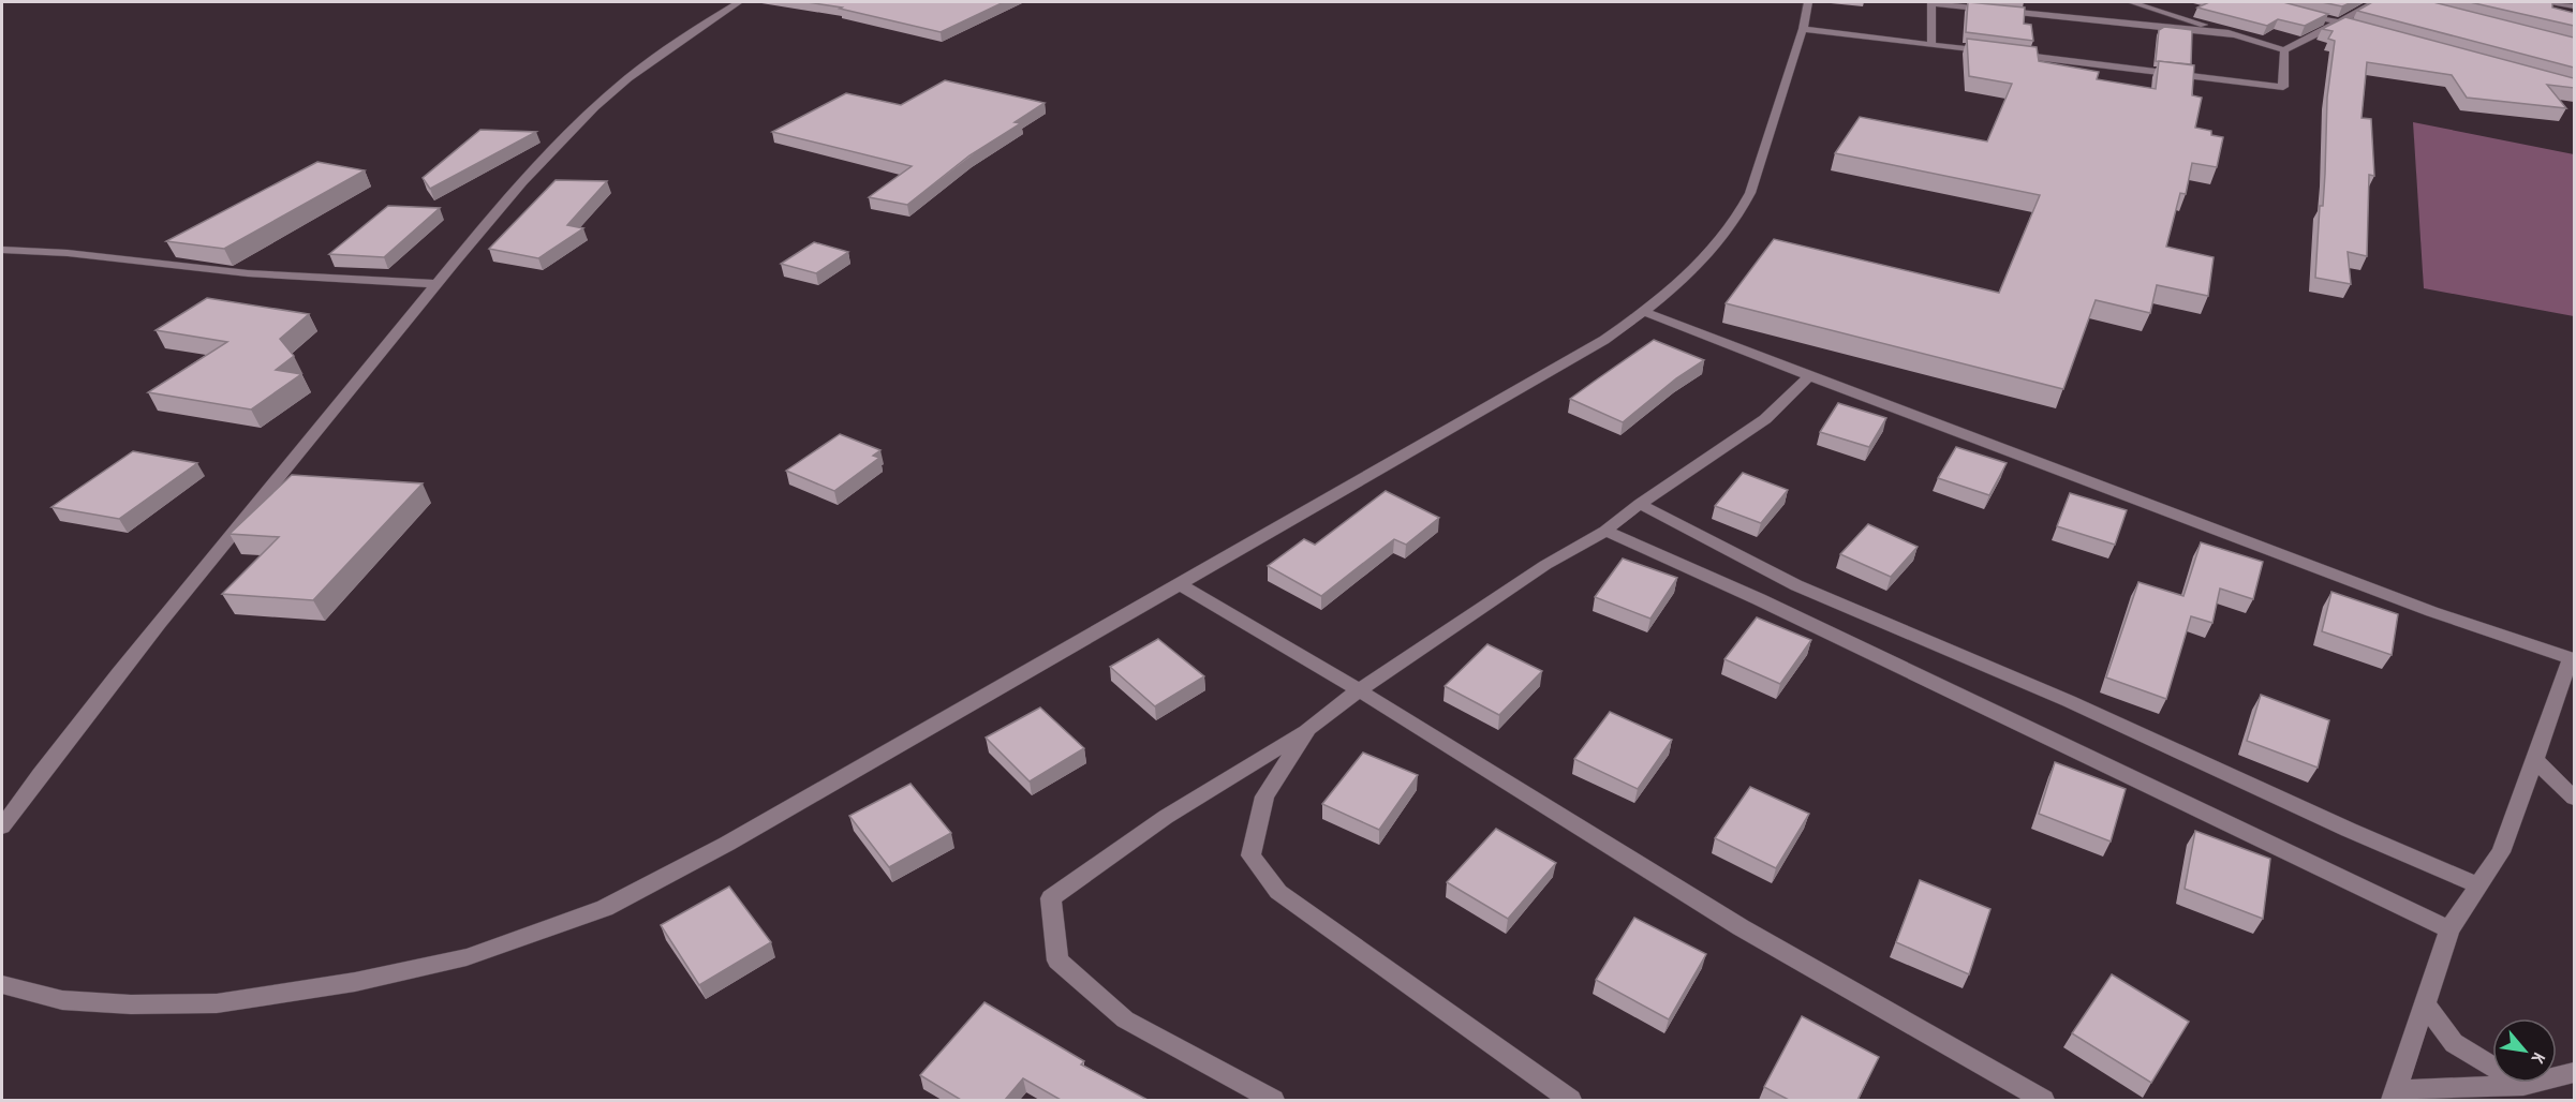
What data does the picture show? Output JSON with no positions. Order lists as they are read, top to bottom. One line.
{"north":"bottom right"}
